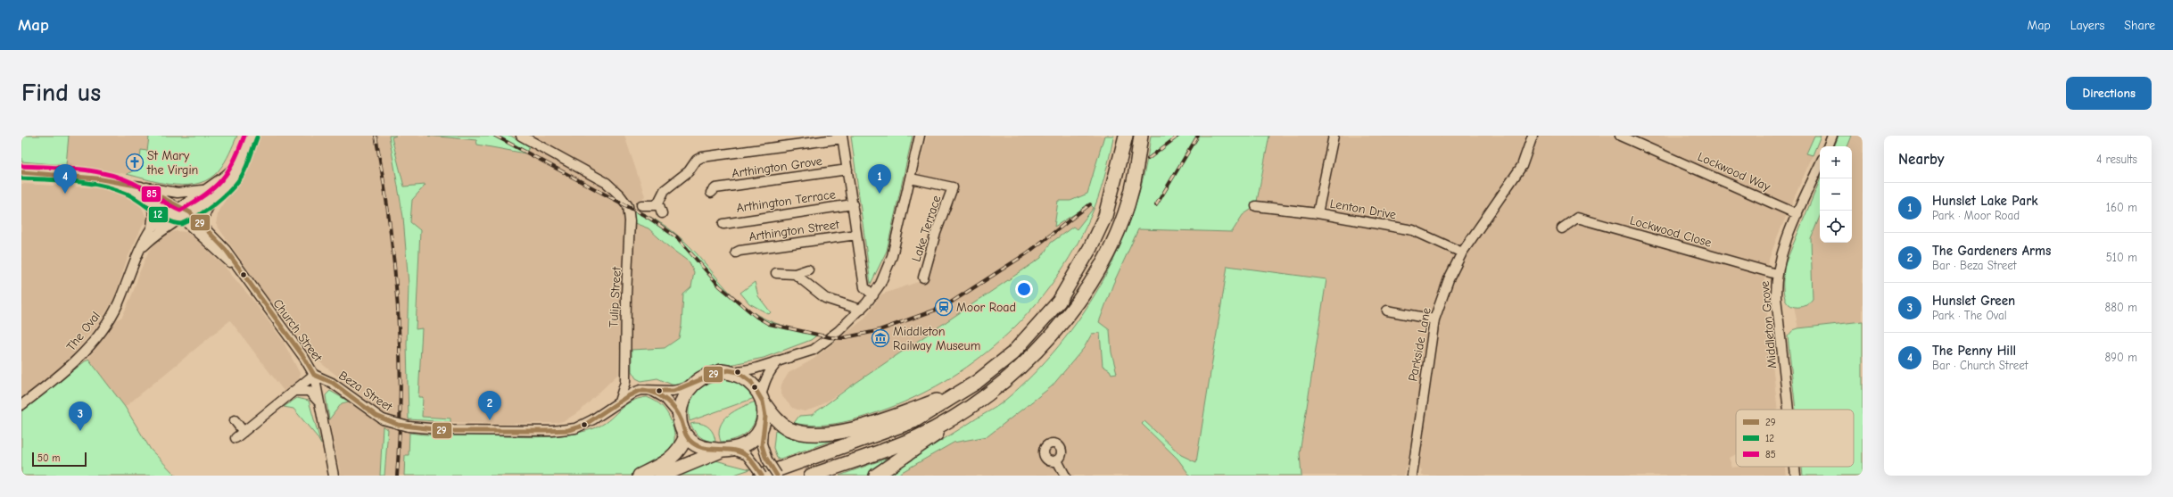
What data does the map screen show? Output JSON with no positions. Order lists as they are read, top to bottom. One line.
{"streets":{"street":["Arthington Grove","Lockwood Way","Arthington Terrace","Lenton Drive","Lake Terrace","Arthington Street","Lockwood Close","Tulip Street","Middleton Grove","Church Street","The Oval","Parkside Lane","Beza Street"]},"crossings":[["Lockwood Way","Middleton Grove"],["Lenton Drive","Parkside Lane"],["Lockwood Close","Middleton Grove"],["Tulip Street","Beza Street"],["Church Street","The Oval"],["Church Street","Beza Street"]],"places":{"church":["St Mary the Virgin"],"station":["Moor Road"],"museum":["Middleton Railway Museum"]},"lines":["transit line 85","transit line 12","transit line 29"],"legend":["29","12","85"],"scale_bar":"50 m","page":{"header":"Map","nav":["Map","Layers","Share"],"buttons":"Directions","title":"Find us","heading":["Nearby","4 results"],"map_buttons":["+","−"],"pins":["1","4","2","3"],"list":[{"mark":"1","name":"Hunslet Lake Park","note":"Park · Moor Road","value":"160 m"},{"mark":"2","name":"The Gardeners Arms","note":"Bar · Beza Street","value":"510 m"},{"mark":"3","name":"Hunslet Green","note":"Park · The Oval","value":"880 m"},{"mark":"4","name":"The Penny Hill","note":"Bar · Church Street","value":"890 m"}],"scale":"50 m"}}
